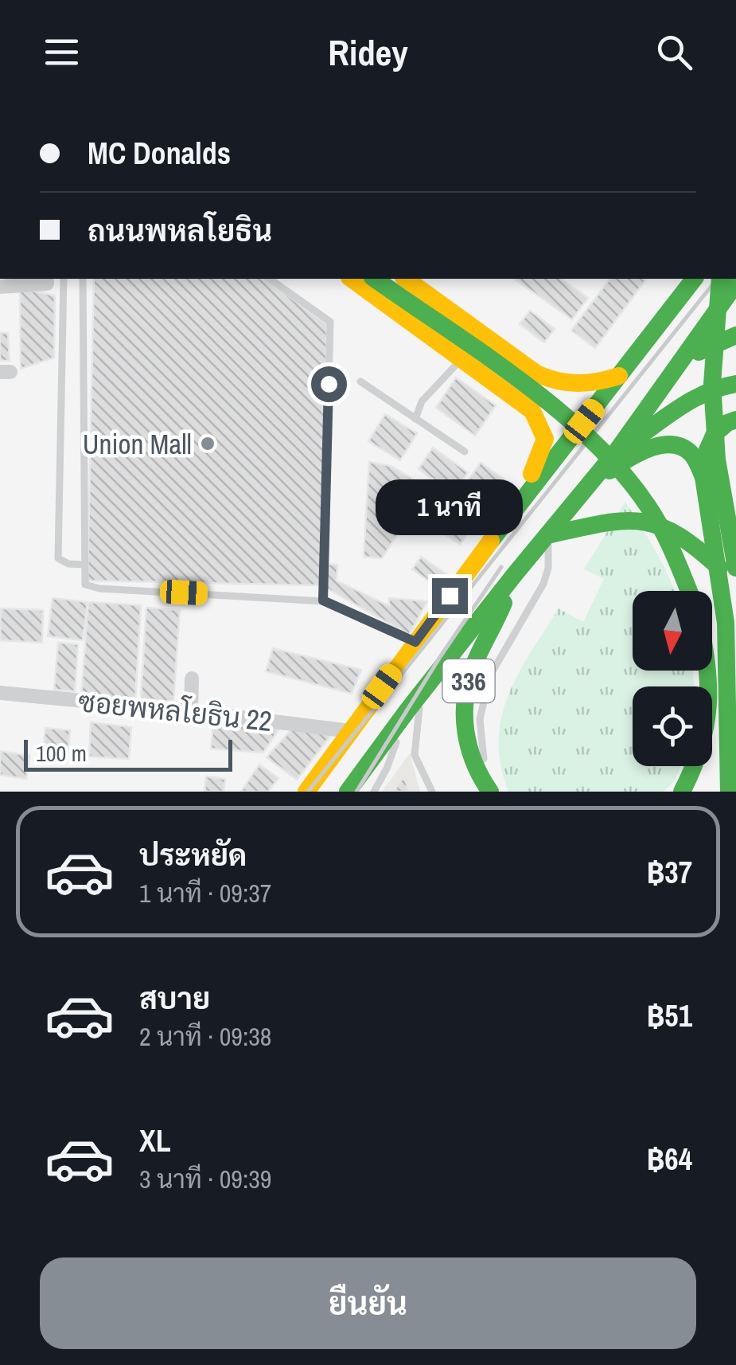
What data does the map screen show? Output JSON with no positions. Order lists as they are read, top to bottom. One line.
{"streets":{"main road":["336"],"street":["ซอยพหลโยธิน 22"]},"places":["Union Mall"],"scale_bar":"100 m","north":"bottom","page":{"header":"Ridey","banner":["MC Donalds","ถนนพหลโยธิน"],"bubble":"1 นาที","scale":"100 m","list":[{"name":"ประหยัด","note":"1 นาที · 09:37","value":"฿37"},{"name":"สบาย","note":"2 นาที · 09:38","value":"฿51"},{"name":"XL","note":"3 นาที · 09:39","value":"฿64"}],"buttons":"ยืนยัน"}}
